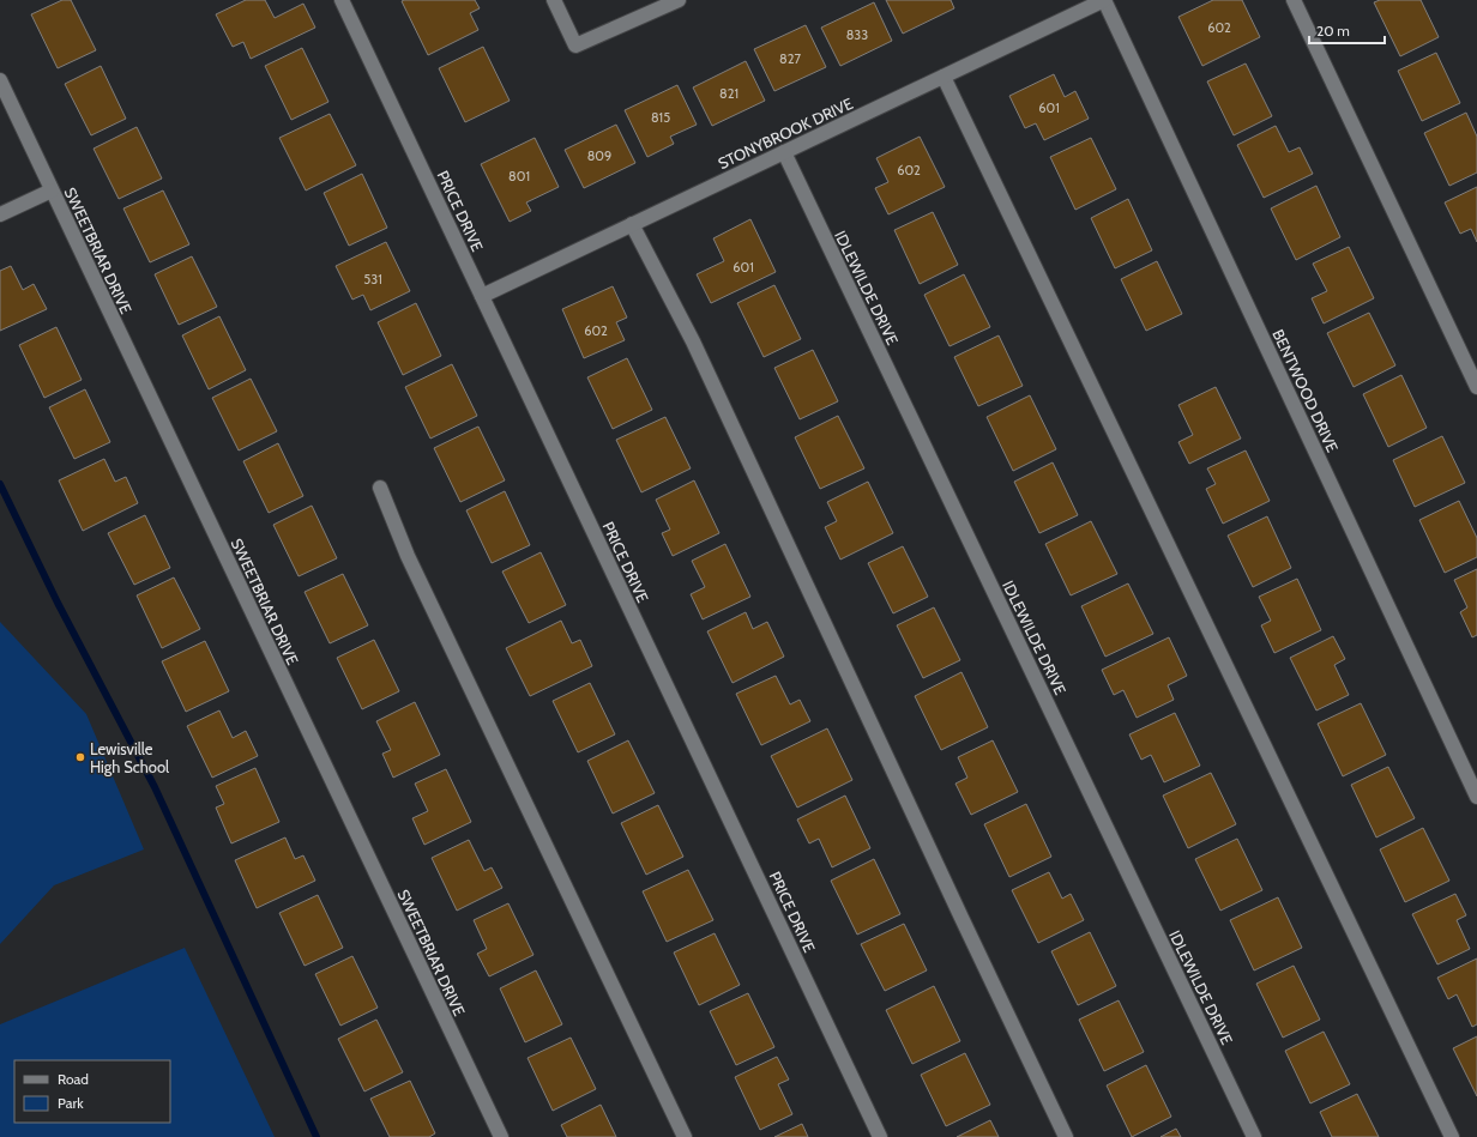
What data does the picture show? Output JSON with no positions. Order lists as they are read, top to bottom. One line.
{"streets":{"street":["STONYBROOK DRIVE","PRICE DRIVE","SWEETBRIAR DRIVE","IDLEWILDE DRIVE","BENTWOOD DRIVE"]},"crossings":[["STONYBROOK DRIVE","PRICE DRIVE"],["STONYBROOK DRIVE","IDLEWILDE DRIVE"],["STONYBROOK DRIVE","BENTWOOD DRIVE"]],"places":["Lewisville High School"],"house_numbers":["602","833","827","821","601","815","809","602","801","601","531","602"],"legend":["Road","Park"],"scale_bar":"20 m"}
